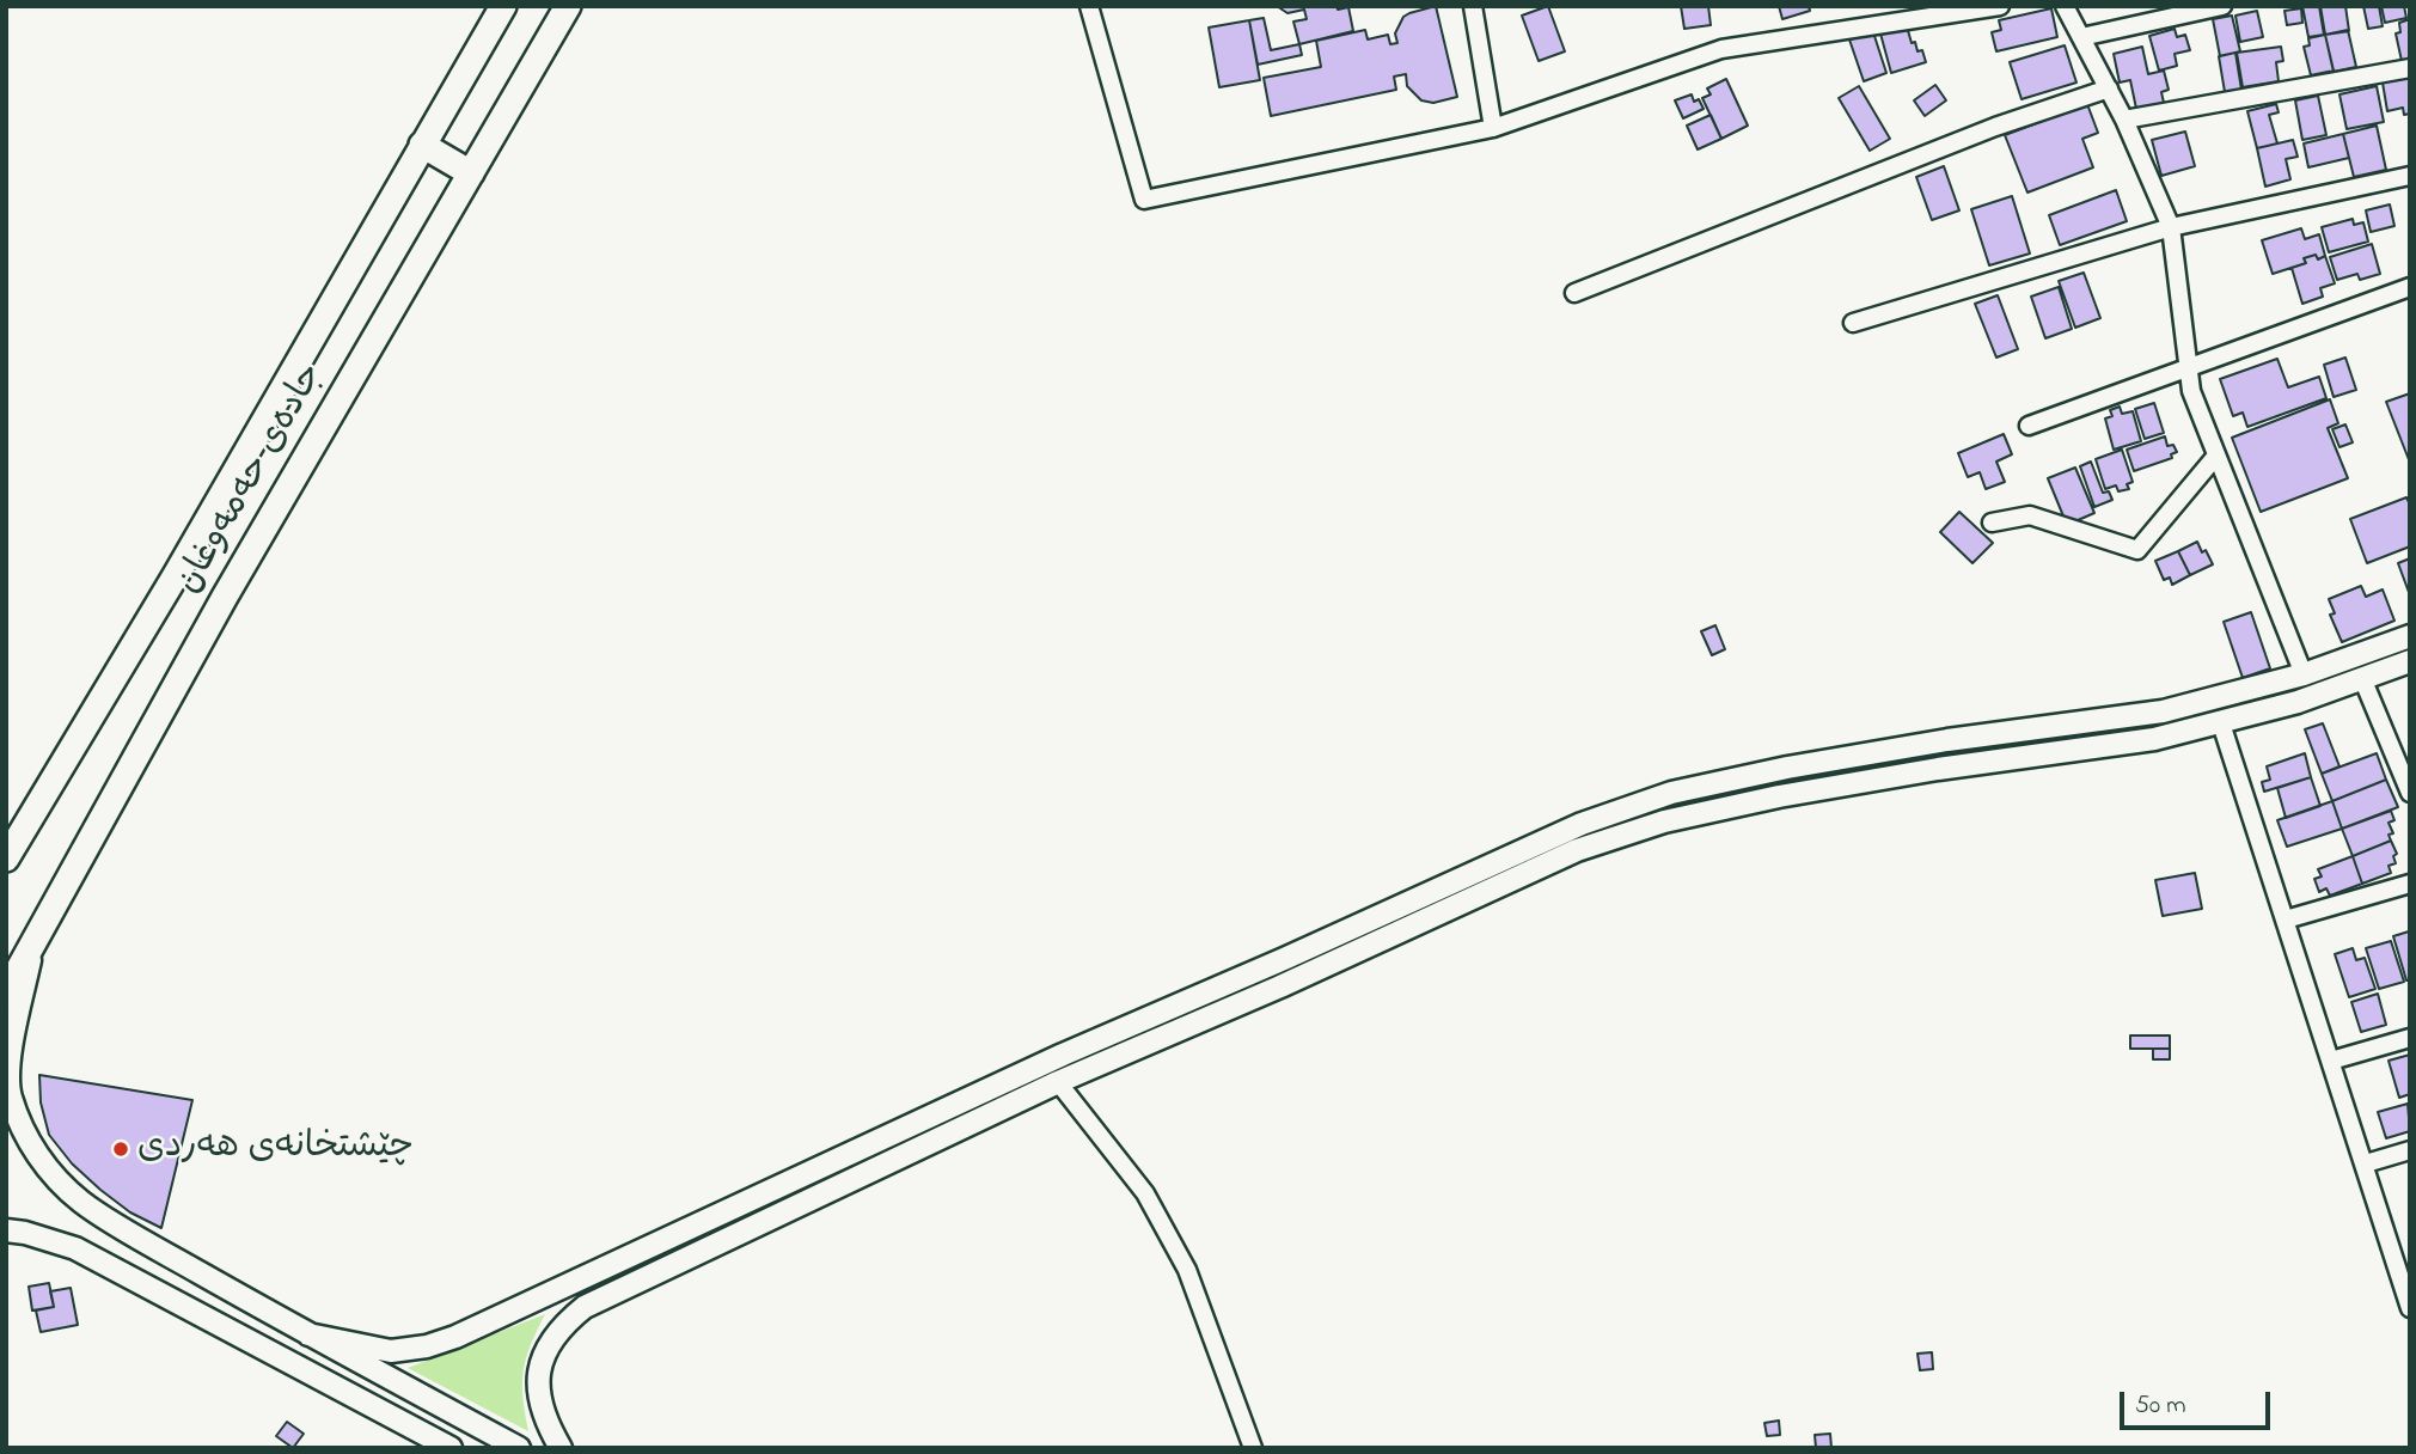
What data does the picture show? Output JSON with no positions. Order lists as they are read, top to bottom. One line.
{"streets":{"main road":["جادەی حەمەوغان"]},"places":["چێشتخانەی هەردی"],"scale_bar":"50 m"}
